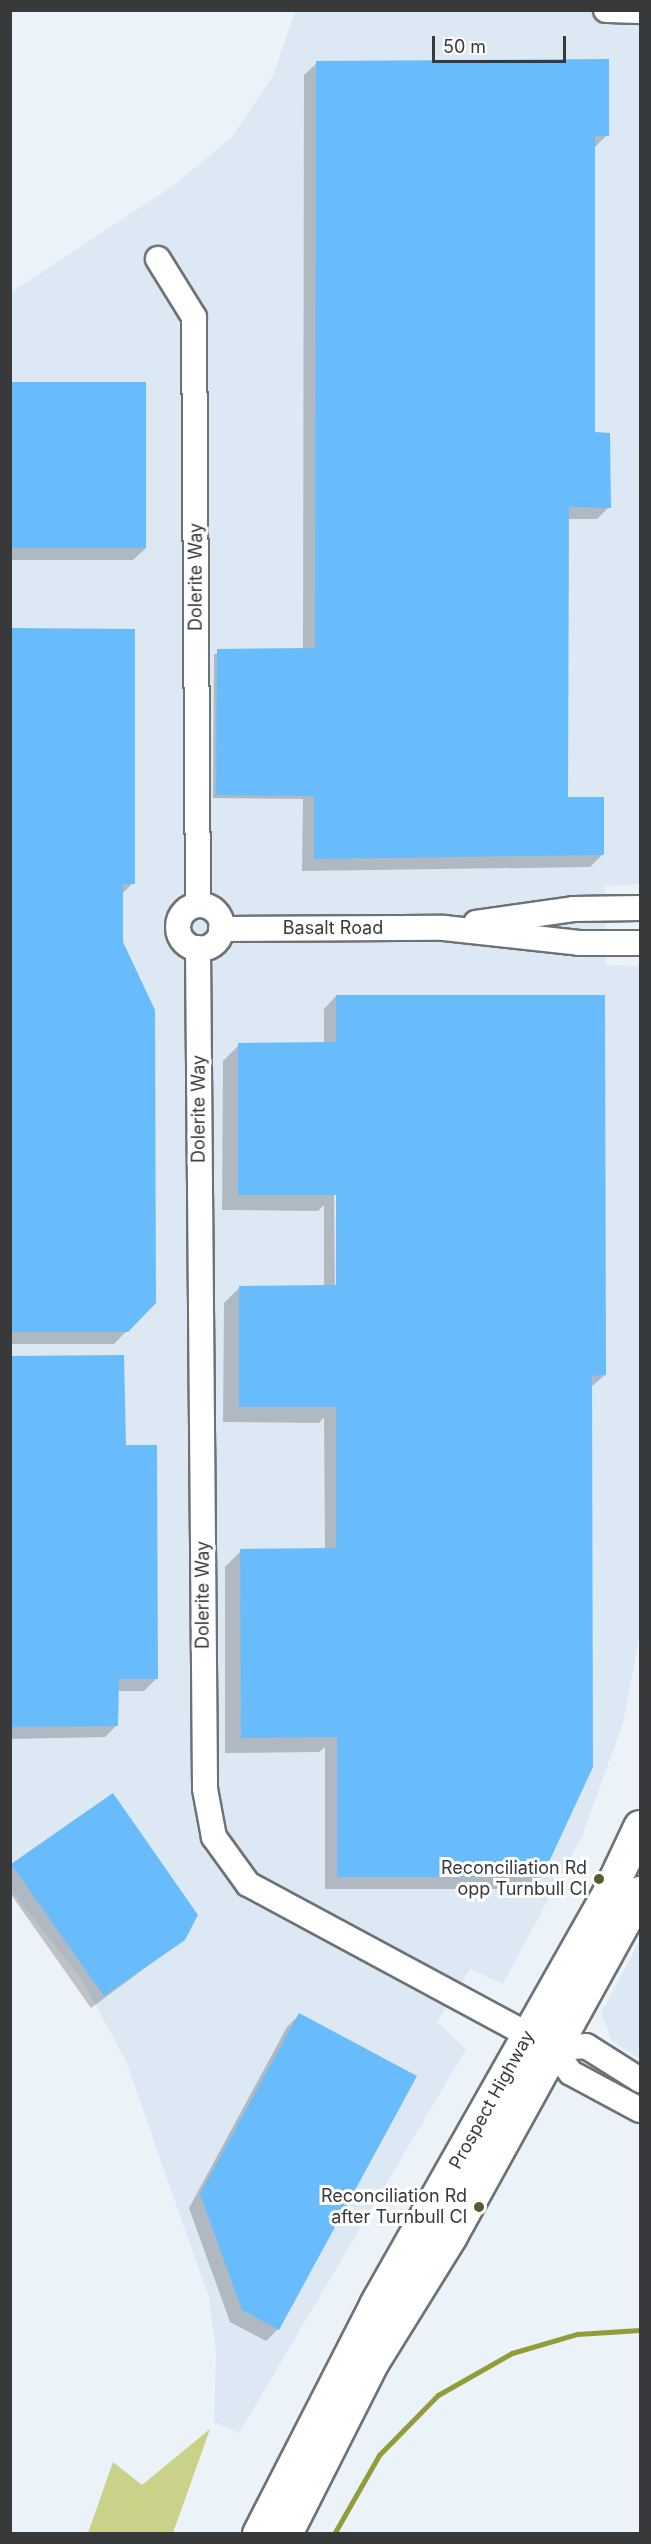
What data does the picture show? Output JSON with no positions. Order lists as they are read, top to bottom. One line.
{"streets":{"main road":["Prospect Highway"],"street":["Dolerite Way","Basalt Road"]},"crossings":[["Dolerite Way","Basalt Road"],["Dolerite Way","Prospect Highway"]],"places":["Reconciliation Rd opp Turnbull Cl","Reconciliation Rd after Turnbull Cl"],"scale_bar":"50 m"}
